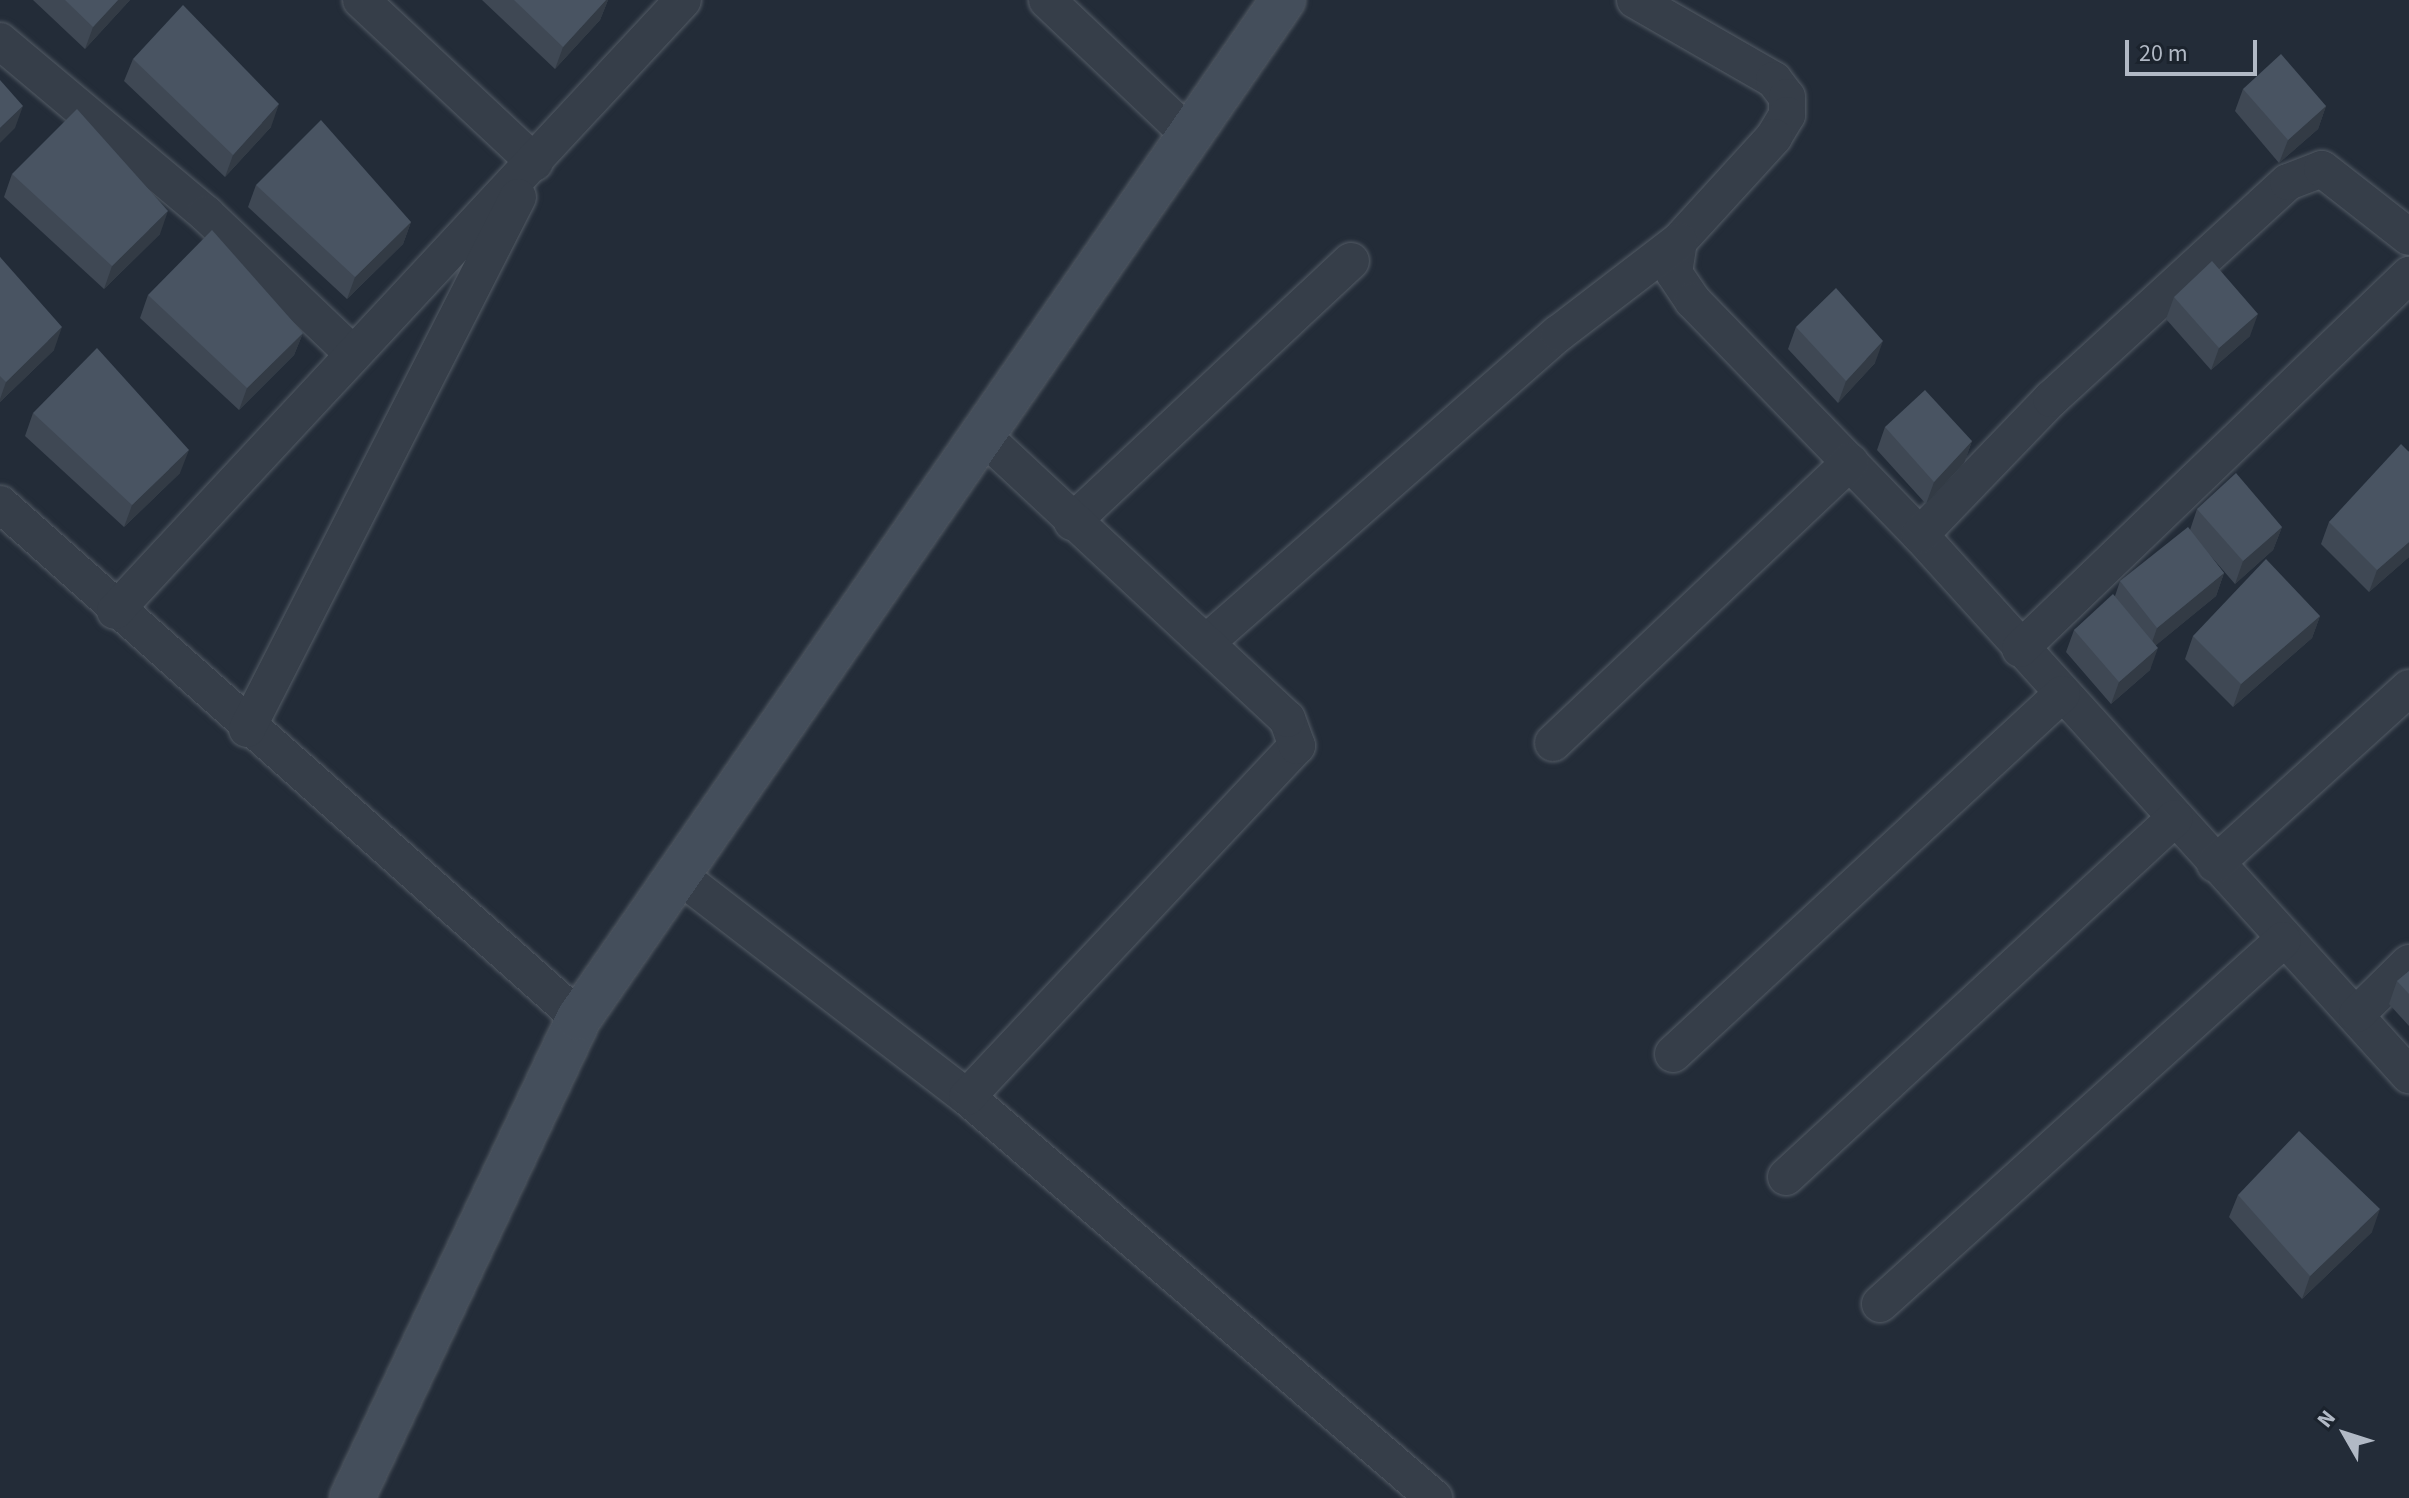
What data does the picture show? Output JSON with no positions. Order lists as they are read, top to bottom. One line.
{"scale_bar":"20 m","north":"top left"}
